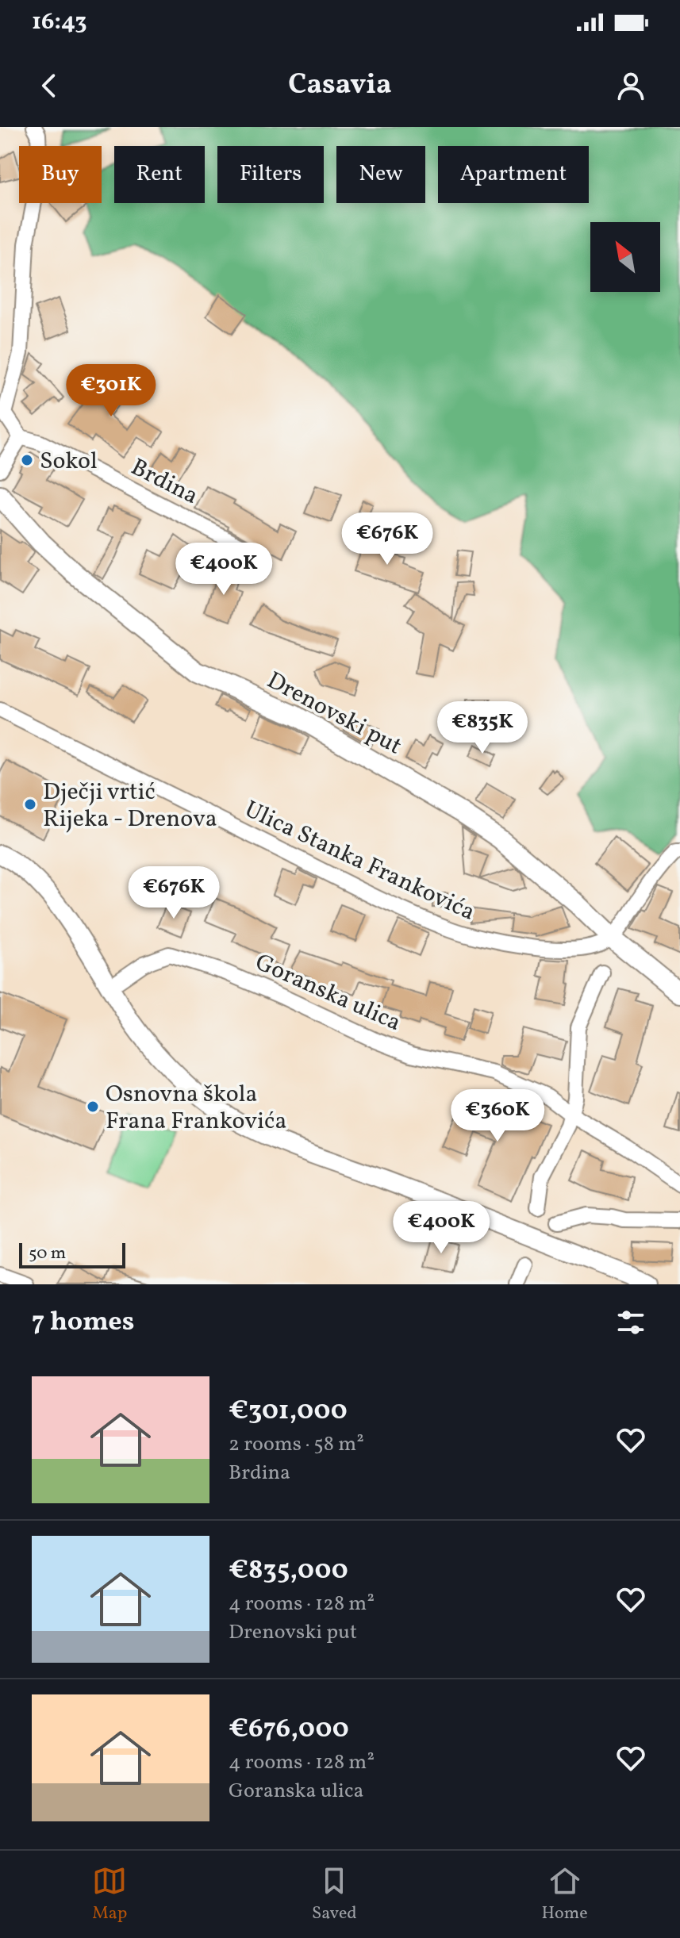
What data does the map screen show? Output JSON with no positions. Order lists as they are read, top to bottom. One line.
{"streets":{"main road":["Drenovski put"],"street":["Brdina","Ulica Stanka Frankovića","Goranska ulica"]},"crossings":[["Drenovski put","Ulica Stanka Frankovića"]],"places":["Sokol","Dječji vrtić Rijeka - Drenova","Osnovna škola Frana Frankovića"],"scale_bar":"50 m","north":"top left","page":{"status":"16:43","header":"Casavia","chip":["Buy","Rent","Filters","New","Apartment"],"price":["€301K","€676K","€400K","€835K","€676K","€360K","€400K"],"scale":"50 m","heading":"7 homes","list":[{"name":"€301,000","note":"2 rooms · 58 m² · Brdina"},{"name":"€835,000","note":"4 rooms · 128 m² · Drenovski put"},{"name":"€676,000","note":"4 rooms · 128 m² · Goranska ulica"}],"tabs":["Map","Saved","Home"]}}
